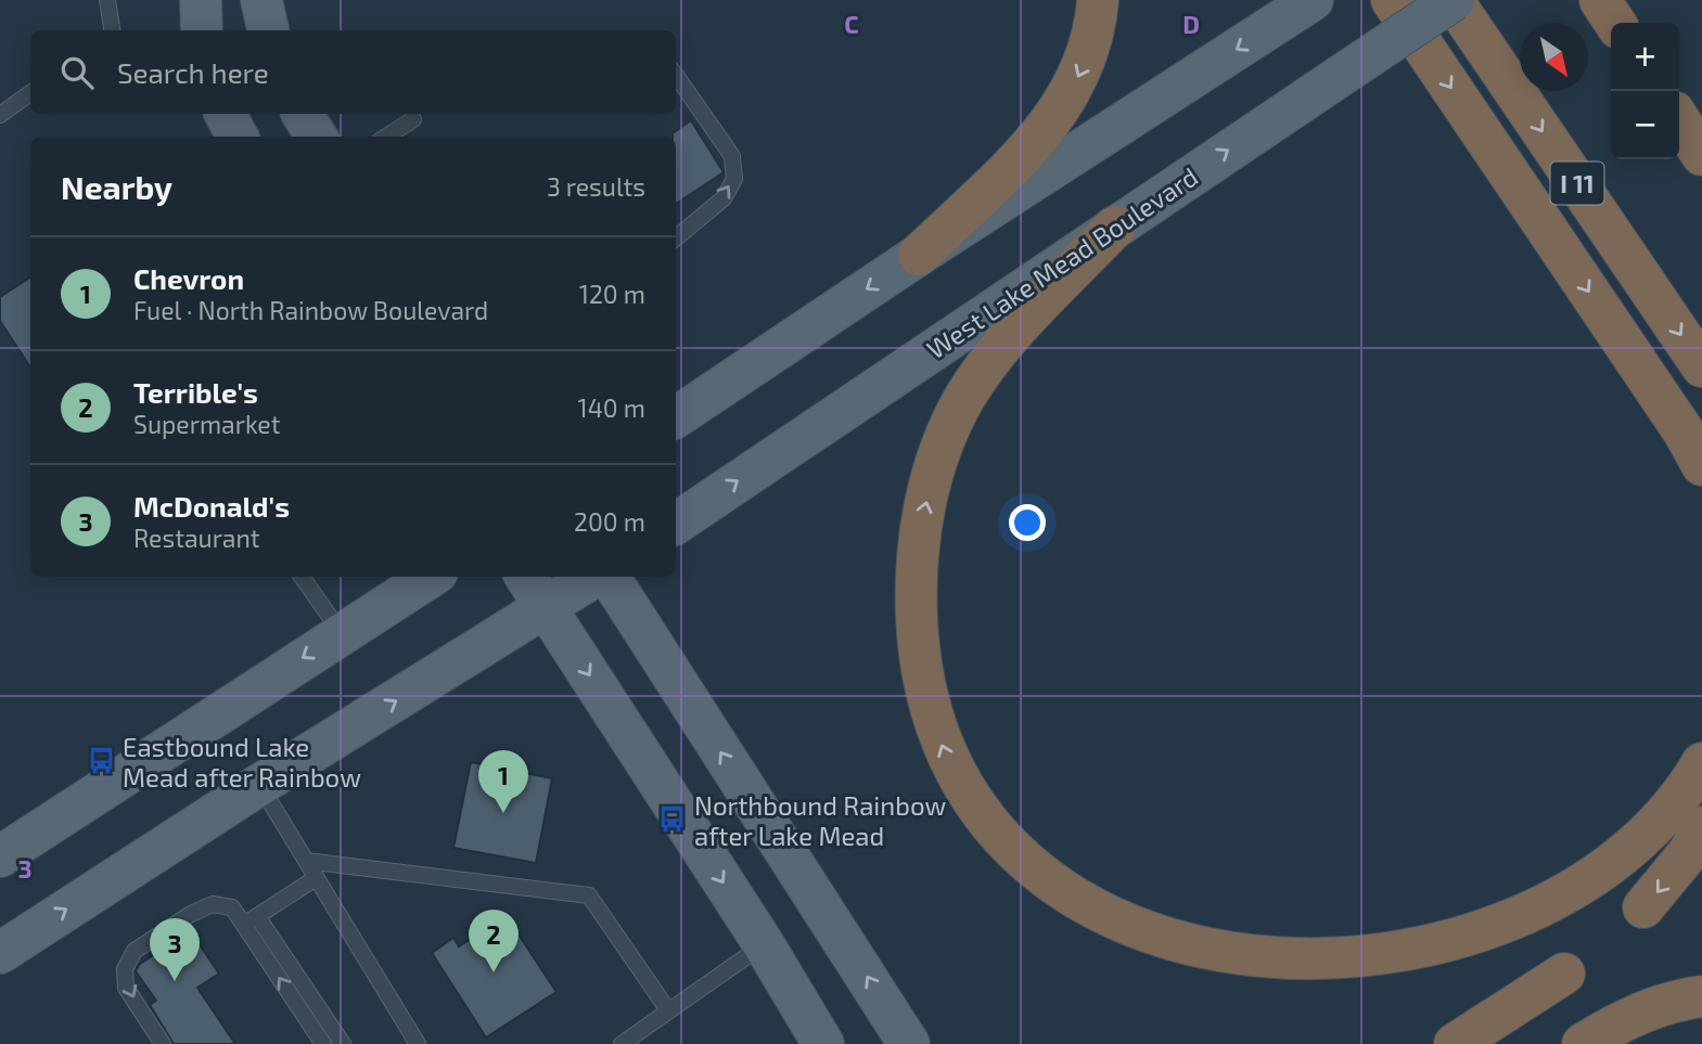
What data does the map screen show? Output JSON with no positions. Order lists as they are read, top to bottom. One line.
{"streets":{"highway":["I 11"],"main road":["West Lake Mead Boulevard"]},"crossings":[["I 11","West Lake Mead Boulevard"]],"places":{"bus stop":["Eastbound Lake Mead after Rainbow","Northbound Rainbow after Lake Mead"]},"north":"bottom right","page":{"map_buttons":["+","−"],"search":"Search here","heading":["Nearby","3 results"],"list":[{"mark":"1","name":"Chevron","note":"Fuel · North Rainbow Boulevard","value":"120 m"},{"mark":"2","name":"Terrible's","note":"Supermarket","value":"140 m"},{"mark":"3","name":"McDonald's","note":"Restaurant","value":"200 m"}],"pins":["1","2","3"]},"grid":{"columns":["C","D"],"rows":["3"]}}
